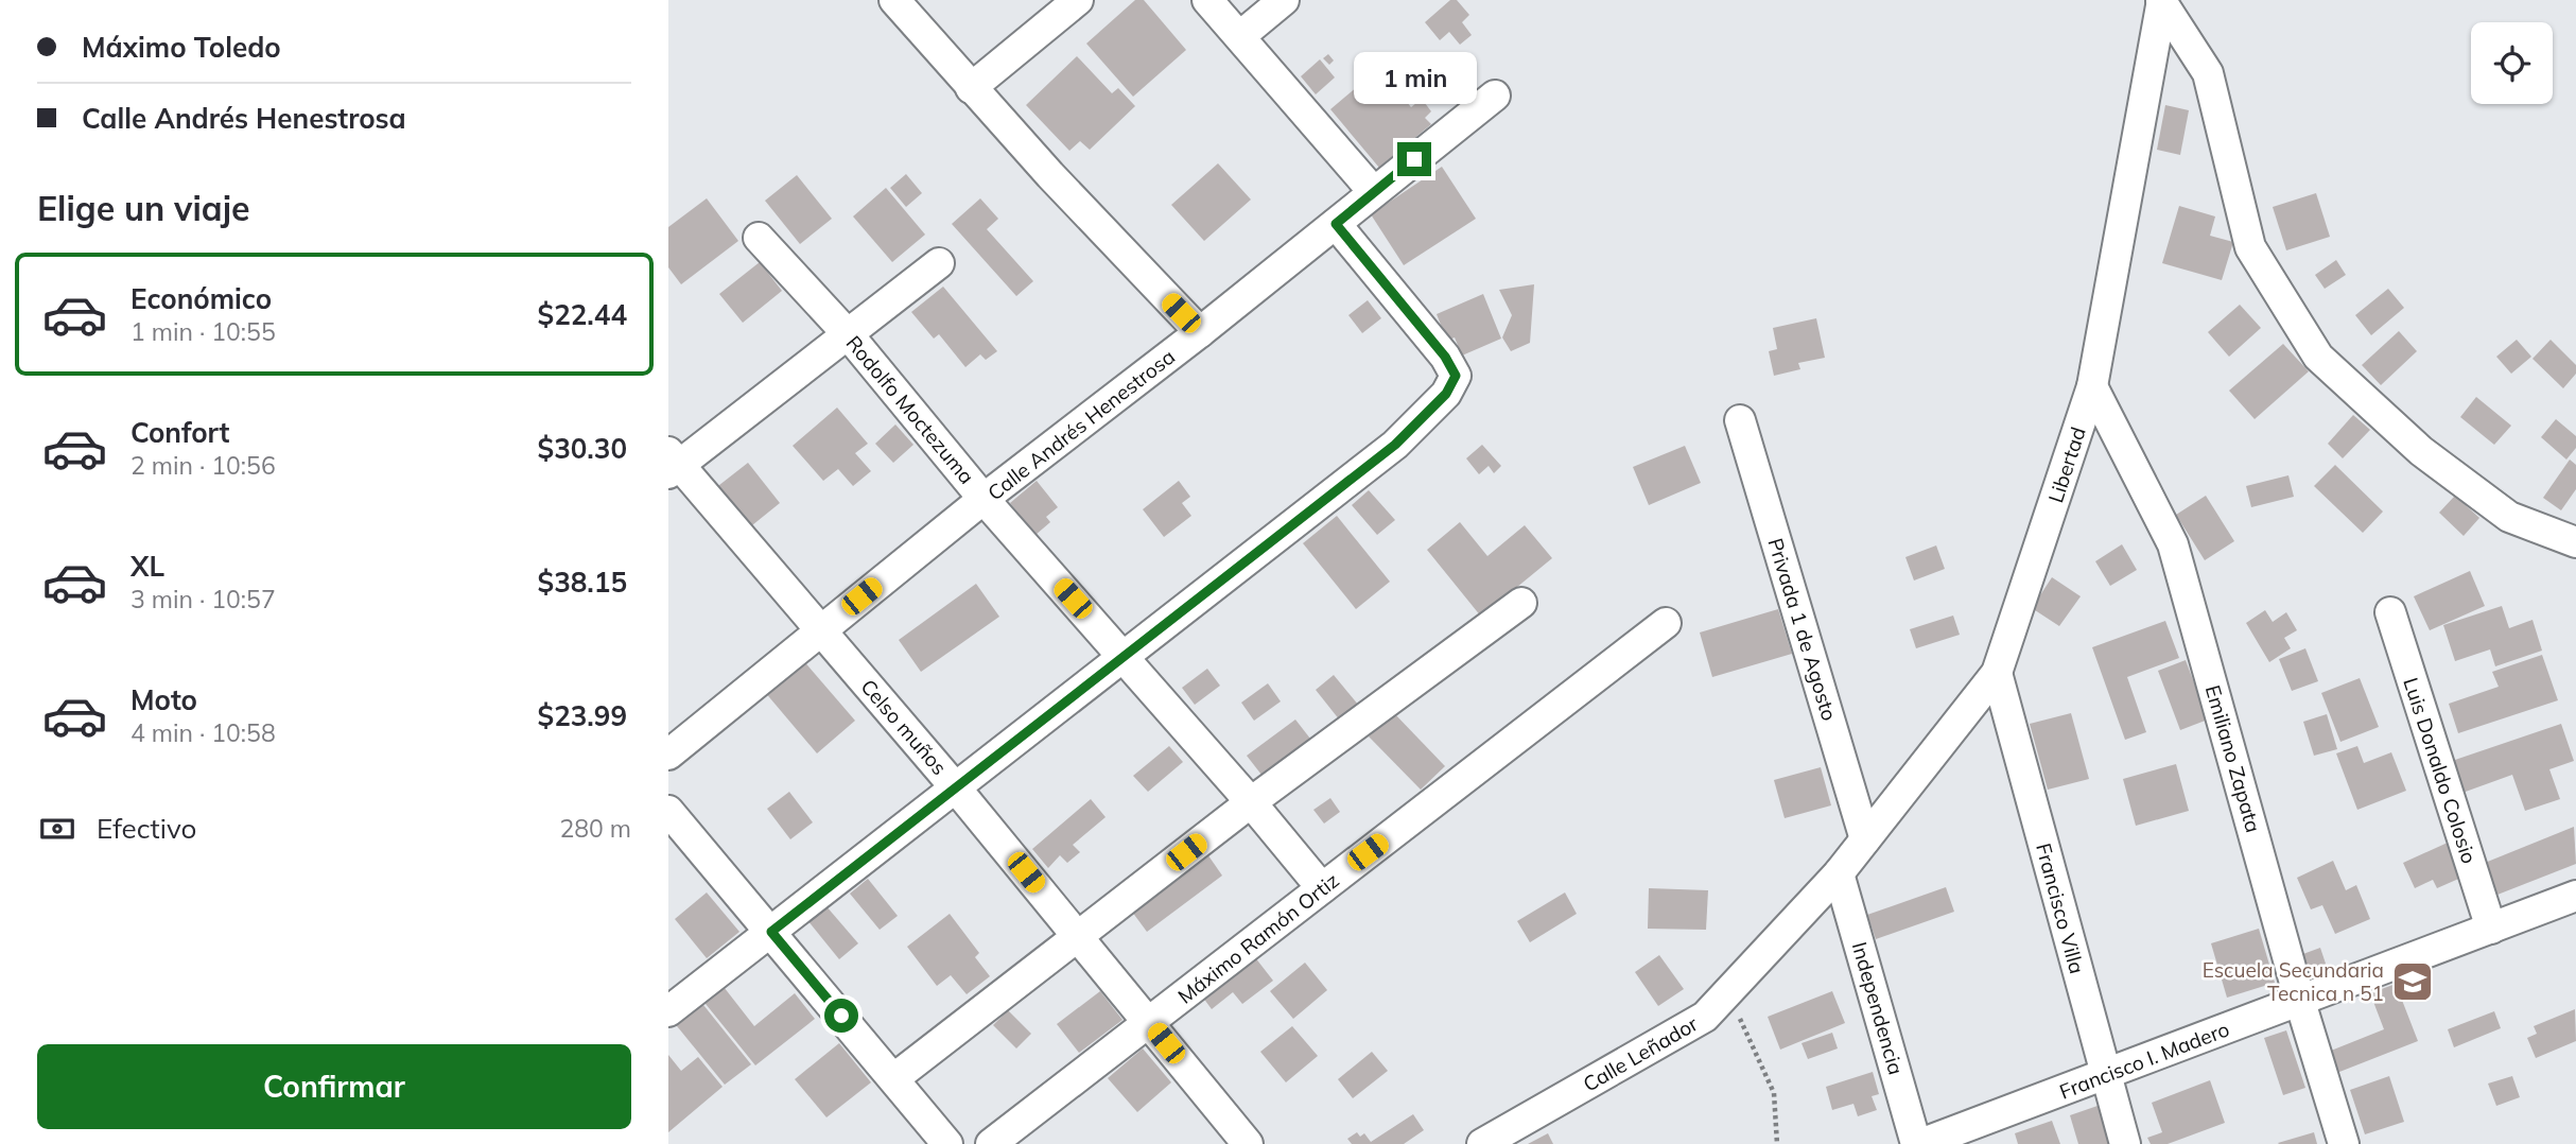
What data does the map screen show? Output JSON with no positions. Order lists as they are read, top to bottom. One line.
{"streets":{"street":["Rodolfo Moctezuma","Calle Andrés Henestrosa","Libertad","Privada 1 de Agosto","Celso muños","Emiliano Zapata","Luis Donaldo Colosio","Francisco Villa","Máximo Ramón Ortiz","Independencia","Calle Leñador","Francisco I. Madero"]},"crossings":[["Rodolfo Moctezuma","Calle Andrés Henestrosa"],["Rodolfo Moctezuma","Máximo Ramón Ortiz"],["Calle Andrés Henestrosa","Celso muños"],["Libertad","Privada 1 de Agosto"],["Libertad","Emiliano Zapata"],["Libertad","Francisco Villa"],["Libertad","Independencia"],["Libertad","Calle Leñador"],["Celso muños","Máximo Ramón Ortiz"],["Emiliano Zapata","Francisco I. Madero"],["Luis Donaldo Colosio","Francisco I. Madero"],["Francisco Villa","Francisco I. Madero"],["Independencia","Calle Leñador"],["Independencia","Francisco I. Madero"]],"places":{"school or university":["Escuela Secundaria Tecnica n 51"]},"page":{"banner":["Máximo Toledo","Calle Andrés Henestrosa"],"bubble":"1 min","heading":"Elige un viaje","list":[{"name":"Económico","note":"1 min · 10:55","value":"$22.44"},{"name":"Confort","note":"2 min · 10:56","value":"$30.30"},{"name":"XL","note":"3 min · 10:57","value":"$38.15"},{"name":"Moto","note":"4 min · 10:58","value":"$23.99"}],"pay":["Efectivo","280 m"],"buttons":"Confirmar"}}
